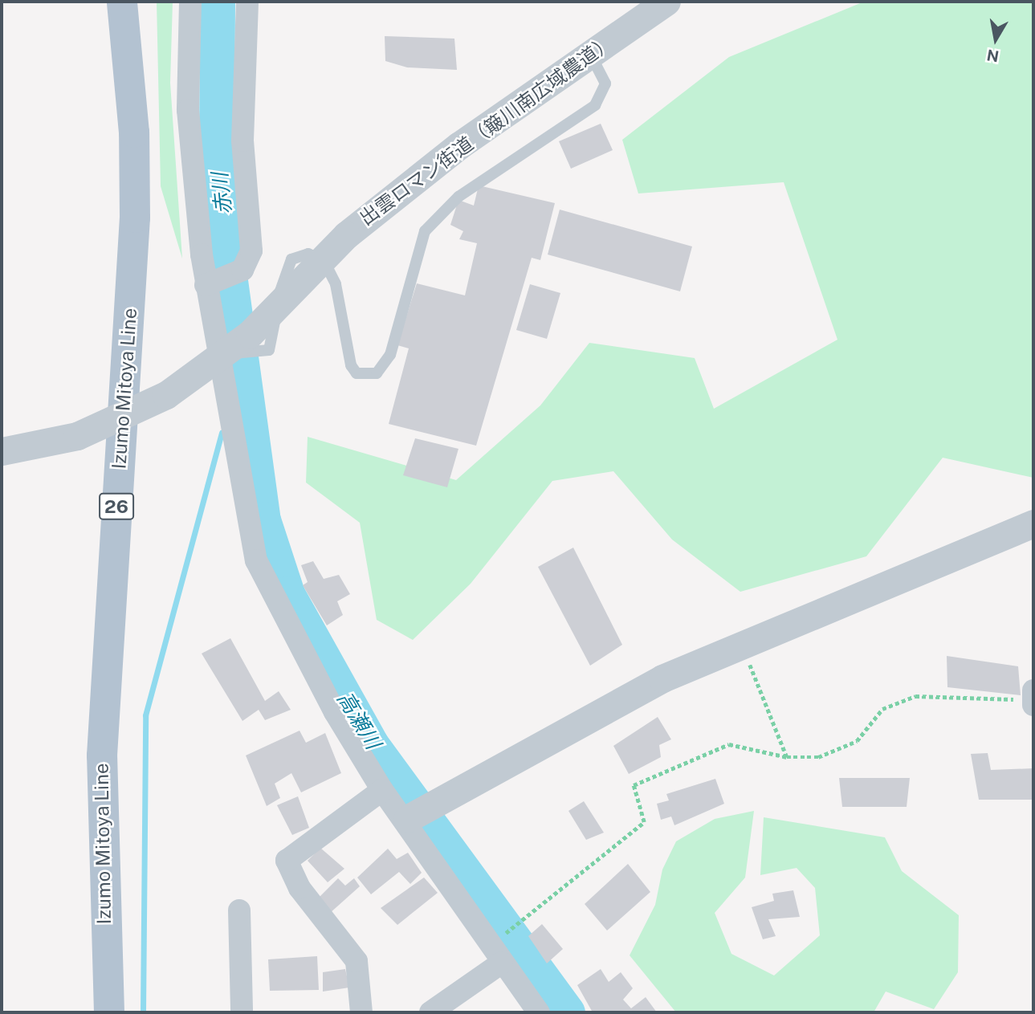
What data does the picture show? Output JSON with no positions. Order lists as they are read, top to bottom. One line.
{"streets":{"main road":["Izumo Mitoya Line","26"],"street":["出雲ロマン街道（簸川南広域農道）"]},"water":["赤川","高瀬川"],"north":"bottom"}
